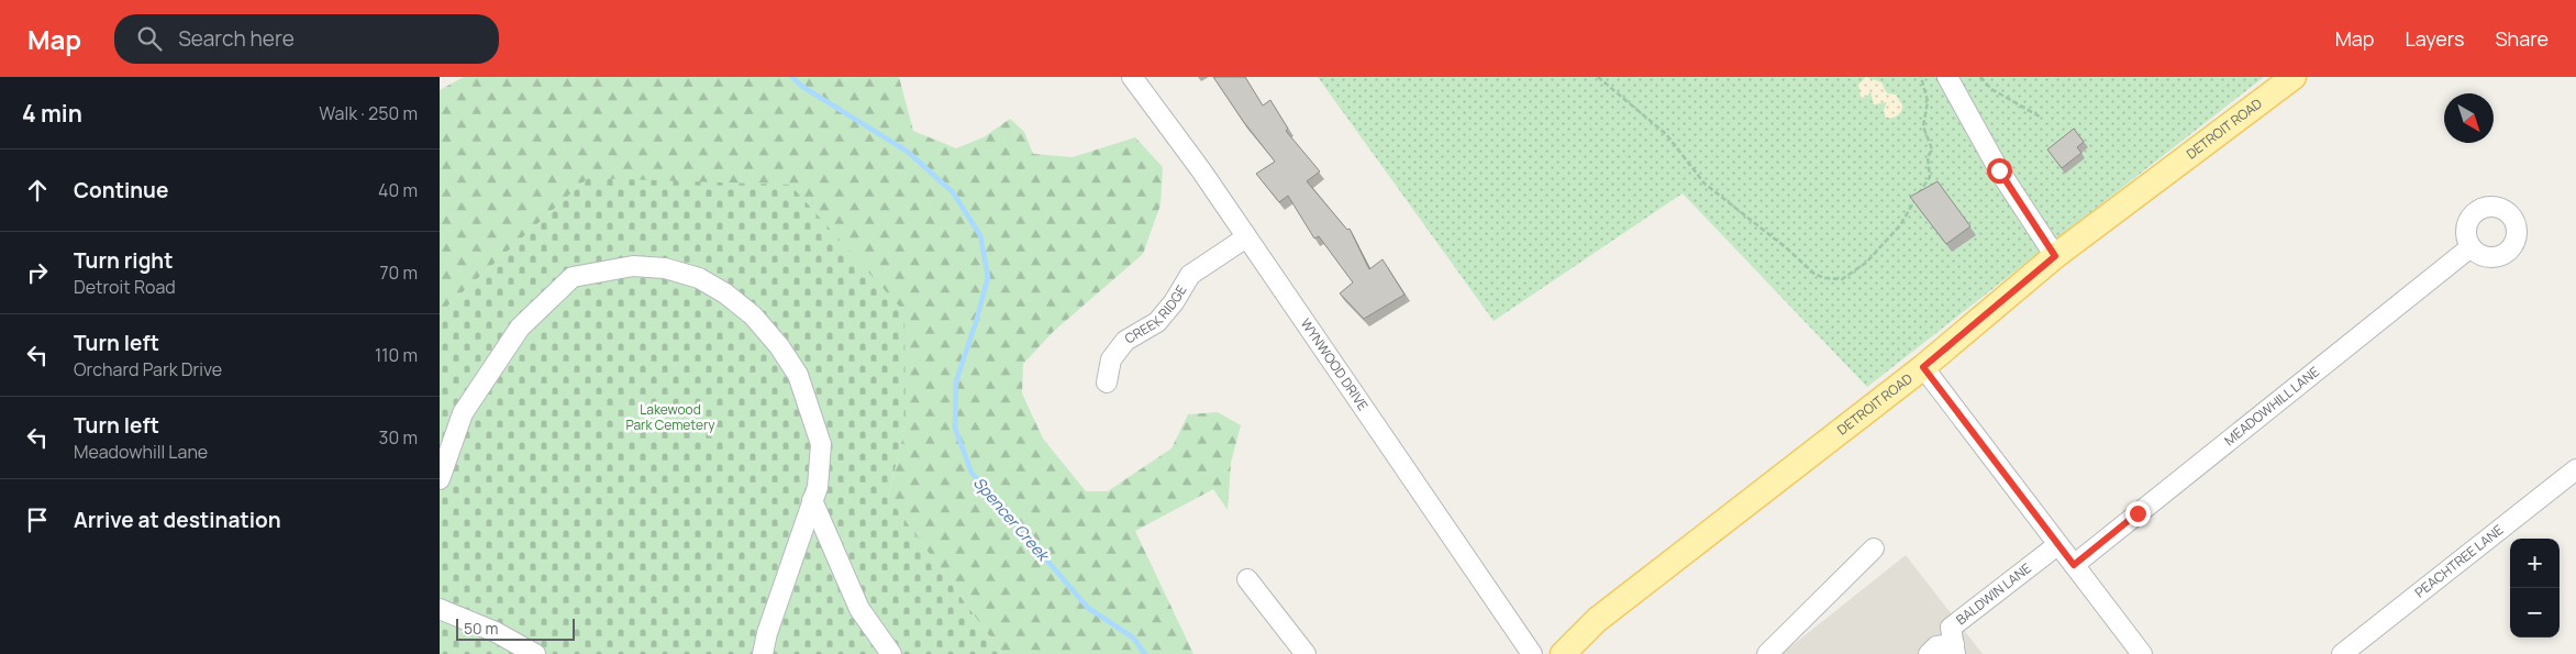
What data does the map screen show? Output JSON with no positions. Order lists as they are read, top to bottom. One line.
{"streets":{"main road":["DETROIT ROAD"],"street":["CREEK RIDGE","WYNWOOD DRIVE","MEADOWHILL LANE","PEACHTREE LANE","BALDWIN LANE"]},"crossings":[["CREEK RIDGE","WYNWOOD DRIVE"]],"water":["Spencer Creek"],"parks":["Lakewood Park Cemetery"],"scale_bar":"50 m","north":"bottom right","page":{"header":"Map","search":"Search here","nav":["Map","Layers","Share"],"heading":["4 min","Walk · 250 m"],"list":[["Continue","40 m"],["Turn right","Detroit Road","70 m"],["Turn left","Orchard Park Drive","110 m"],["Turn left","Meadowhill Lane","30 m"],"Arrive at destination"],"map_buttons":["+","−"],"scale":"50 m"}}
